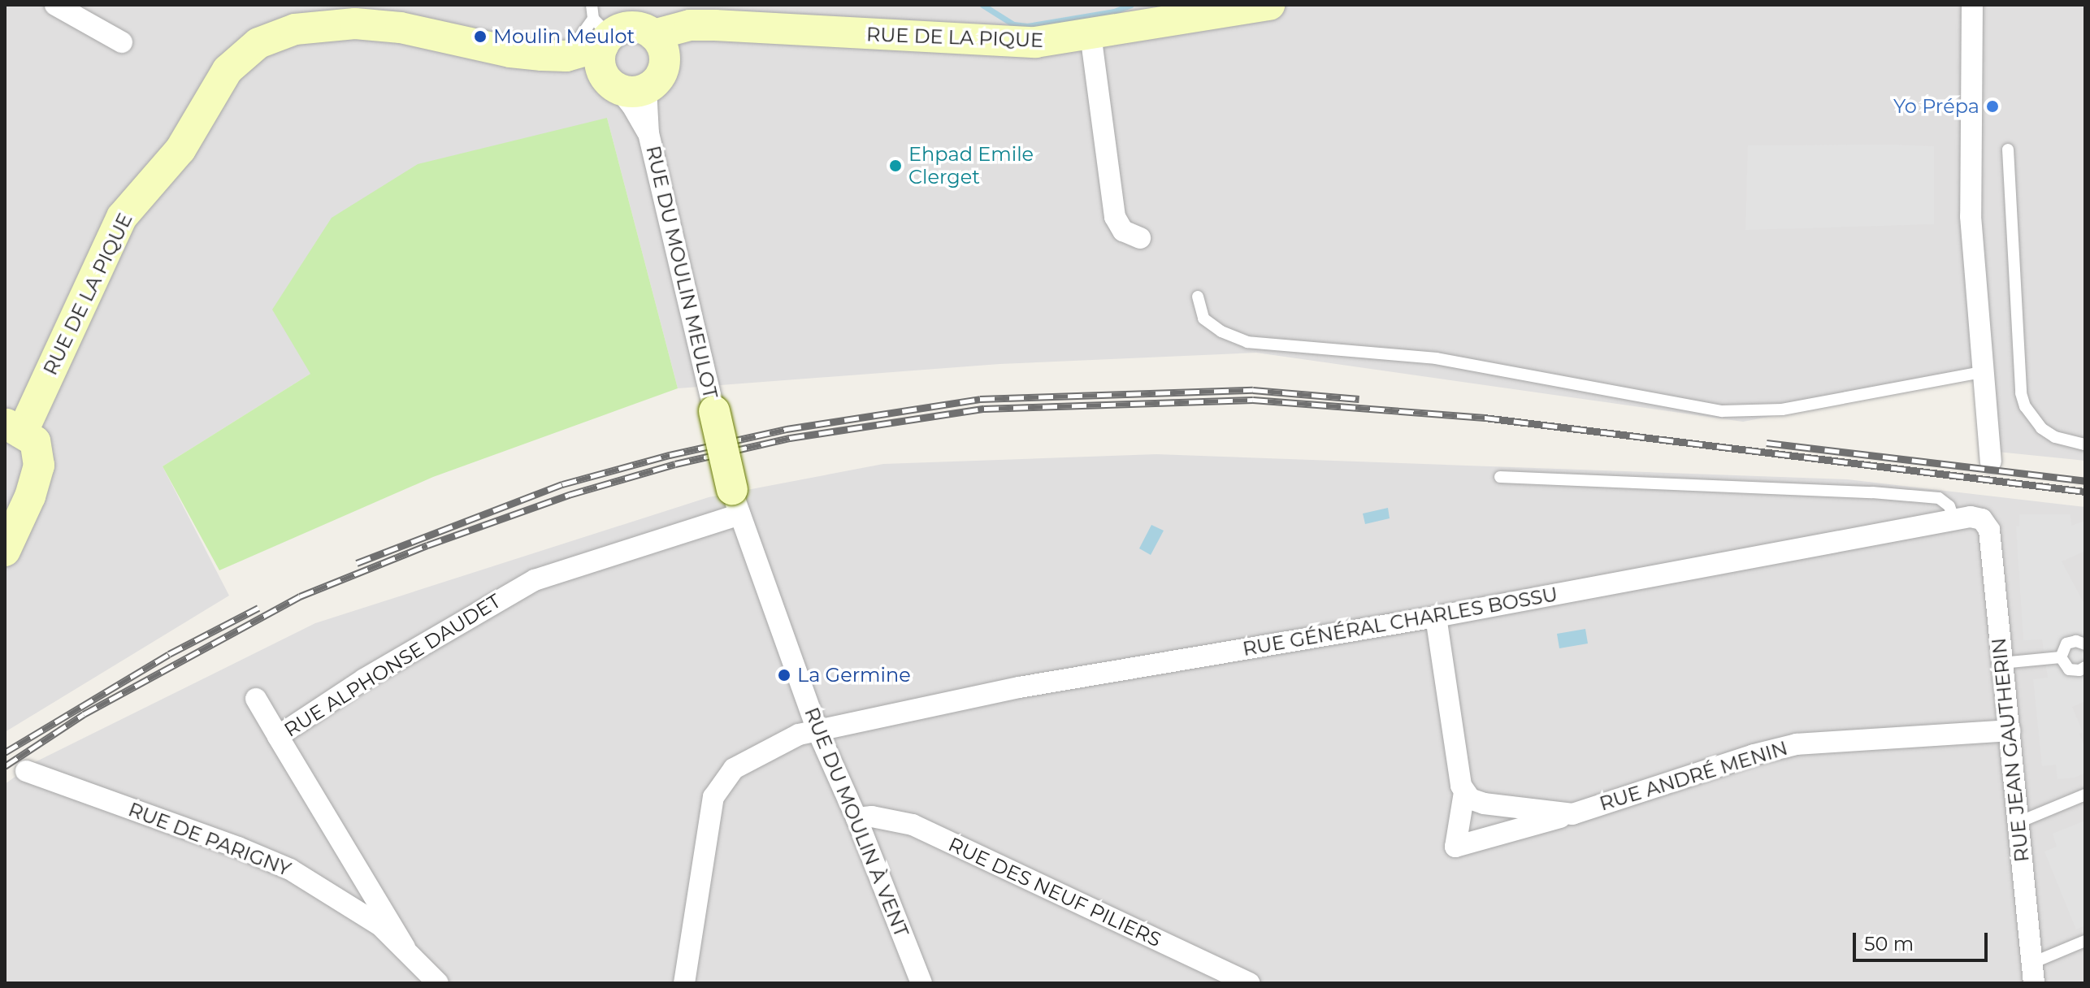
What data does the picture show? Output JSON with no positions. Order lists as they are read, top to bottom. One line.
{"streets":{"street":["RUE DE LA PIQUE","RUE DU MOULIN MEULOT","RUE GÉNÉRAL CHARLES BOSSU","RUE ALPHONSE DAUDET","RUE JEAN GAUTHERIN","RUE ANDRÉ MENIN","RUE DU MOULIN À VENT","RUE DE PARIGNY","RUE DES NEUF PILIERS"]},"crossings":[["RUE DE LA PIQUE","RUE DU MOULIN MEULOT"],["RUE GÉNÉRAL CHARLES BOSSU","RUE JEAN GAUTHERIN"],["RUE GÉNÉRAL CHARLES BOSSU","RUE ANDRÉ MENIN"],["RUE GÉNÉRAL CHARLES BOSSU","RUE DU MOULIN À VENT"],["RUE ALPHONSE DAUDET","RUE DU MOULIN À VENT"],["RUE ALPHONSE DAUDET","RUE DE PARIGNY"],["RUE JEAN GAUTHERIN","RUE ANDRÉ MENIN"],["RUE DU MOULIN À VENT","RUE DES NEUF PILIERS"]],"places":["Moulin Meulot","Yo Prépa","Ehpad Emile Clerget","La Germine"],"scale_bar":"50 m"}
